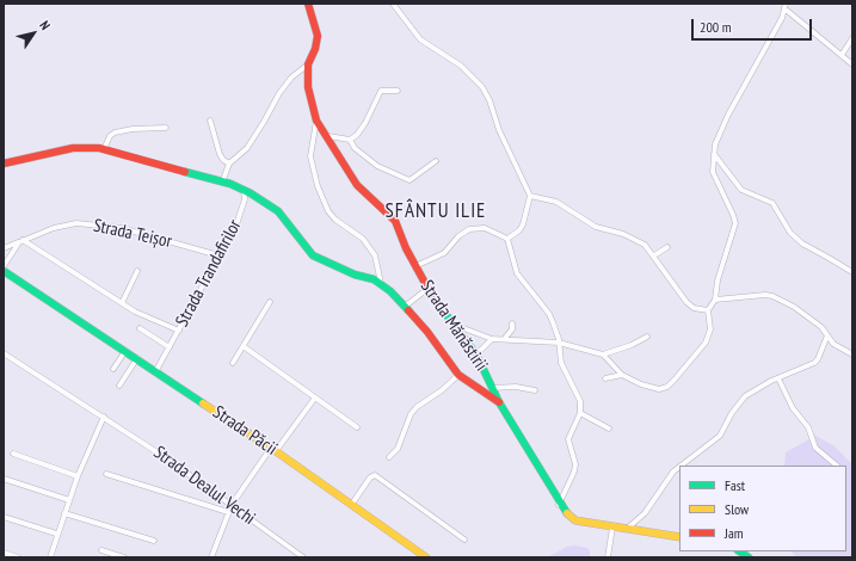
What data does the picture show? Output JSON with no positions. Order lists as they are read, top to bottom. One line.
{"streets":{"street":["Strada Teișor","Strada Trandafirilor","Strada Mănăstirii","Strada Păcii","Strada Dealul Vechi"]},"crossings":[["Strada Teișor","Strada Trandafirilor"],["Strada Trandafirilor","Strada Păcii"]],"districts":["SFÂNTU ILIE"],"legend":["Fast","Slow","Jam"],"scale_bar":"200 m","north":"top right"}
